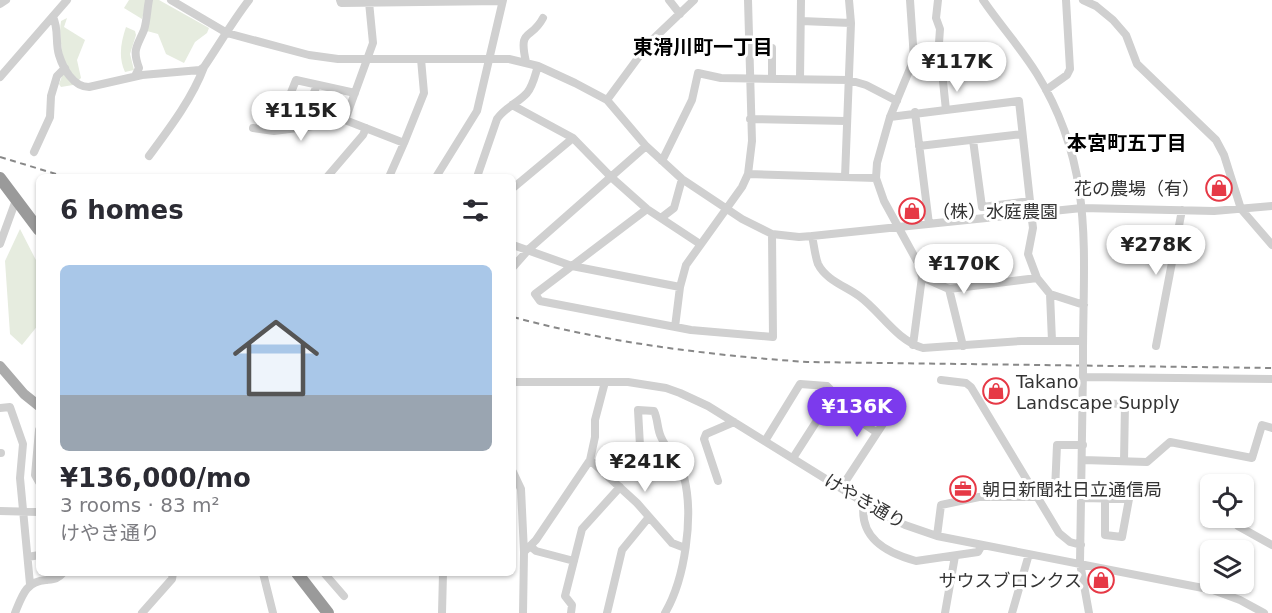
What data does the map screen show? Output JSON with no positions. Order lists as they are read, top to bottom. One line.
{"streets":{"street":["けやき通り"]},"districts":["東滑川町一丁目","本宮町五丁目"],"places":{"shop":["花の農場（有）","（株）水庭農園","Takano Landscape Supply","サウスブロンクス"],"office":["朝日新聞社日立通信局"]},"page":{"price":["¥117K","¥115K","¥278K","¥170K","¥136K","¥241K"],"heading":"6 homes","list":[{"name":"¥136,000/mo","note":"3 rooms · 83 m² · けやき通り"}]}}
